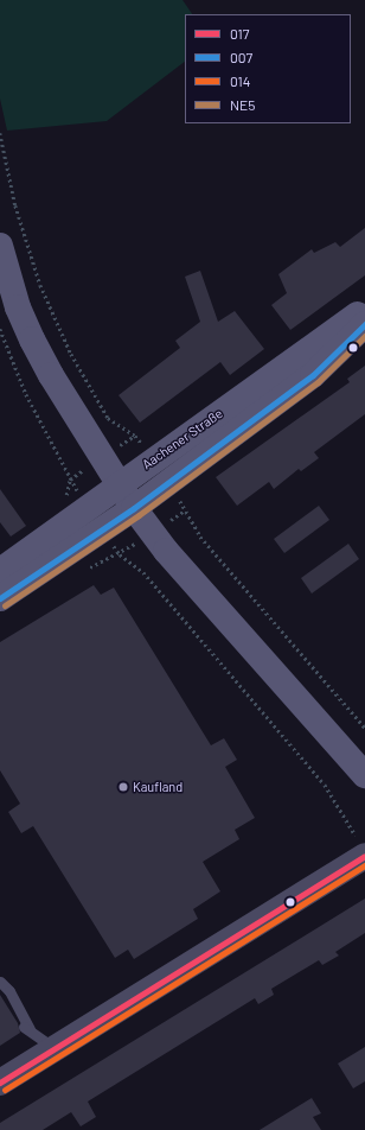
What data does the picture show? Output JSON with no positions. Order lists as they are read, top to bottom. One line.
{"streets":{"main road":["Aachener Straße"]},"places":["Kaufland"],"lines":["transit line 007","transit line NE5","transit line 017","transit line 014"],"legend":["017","007","014","NE5"]}
